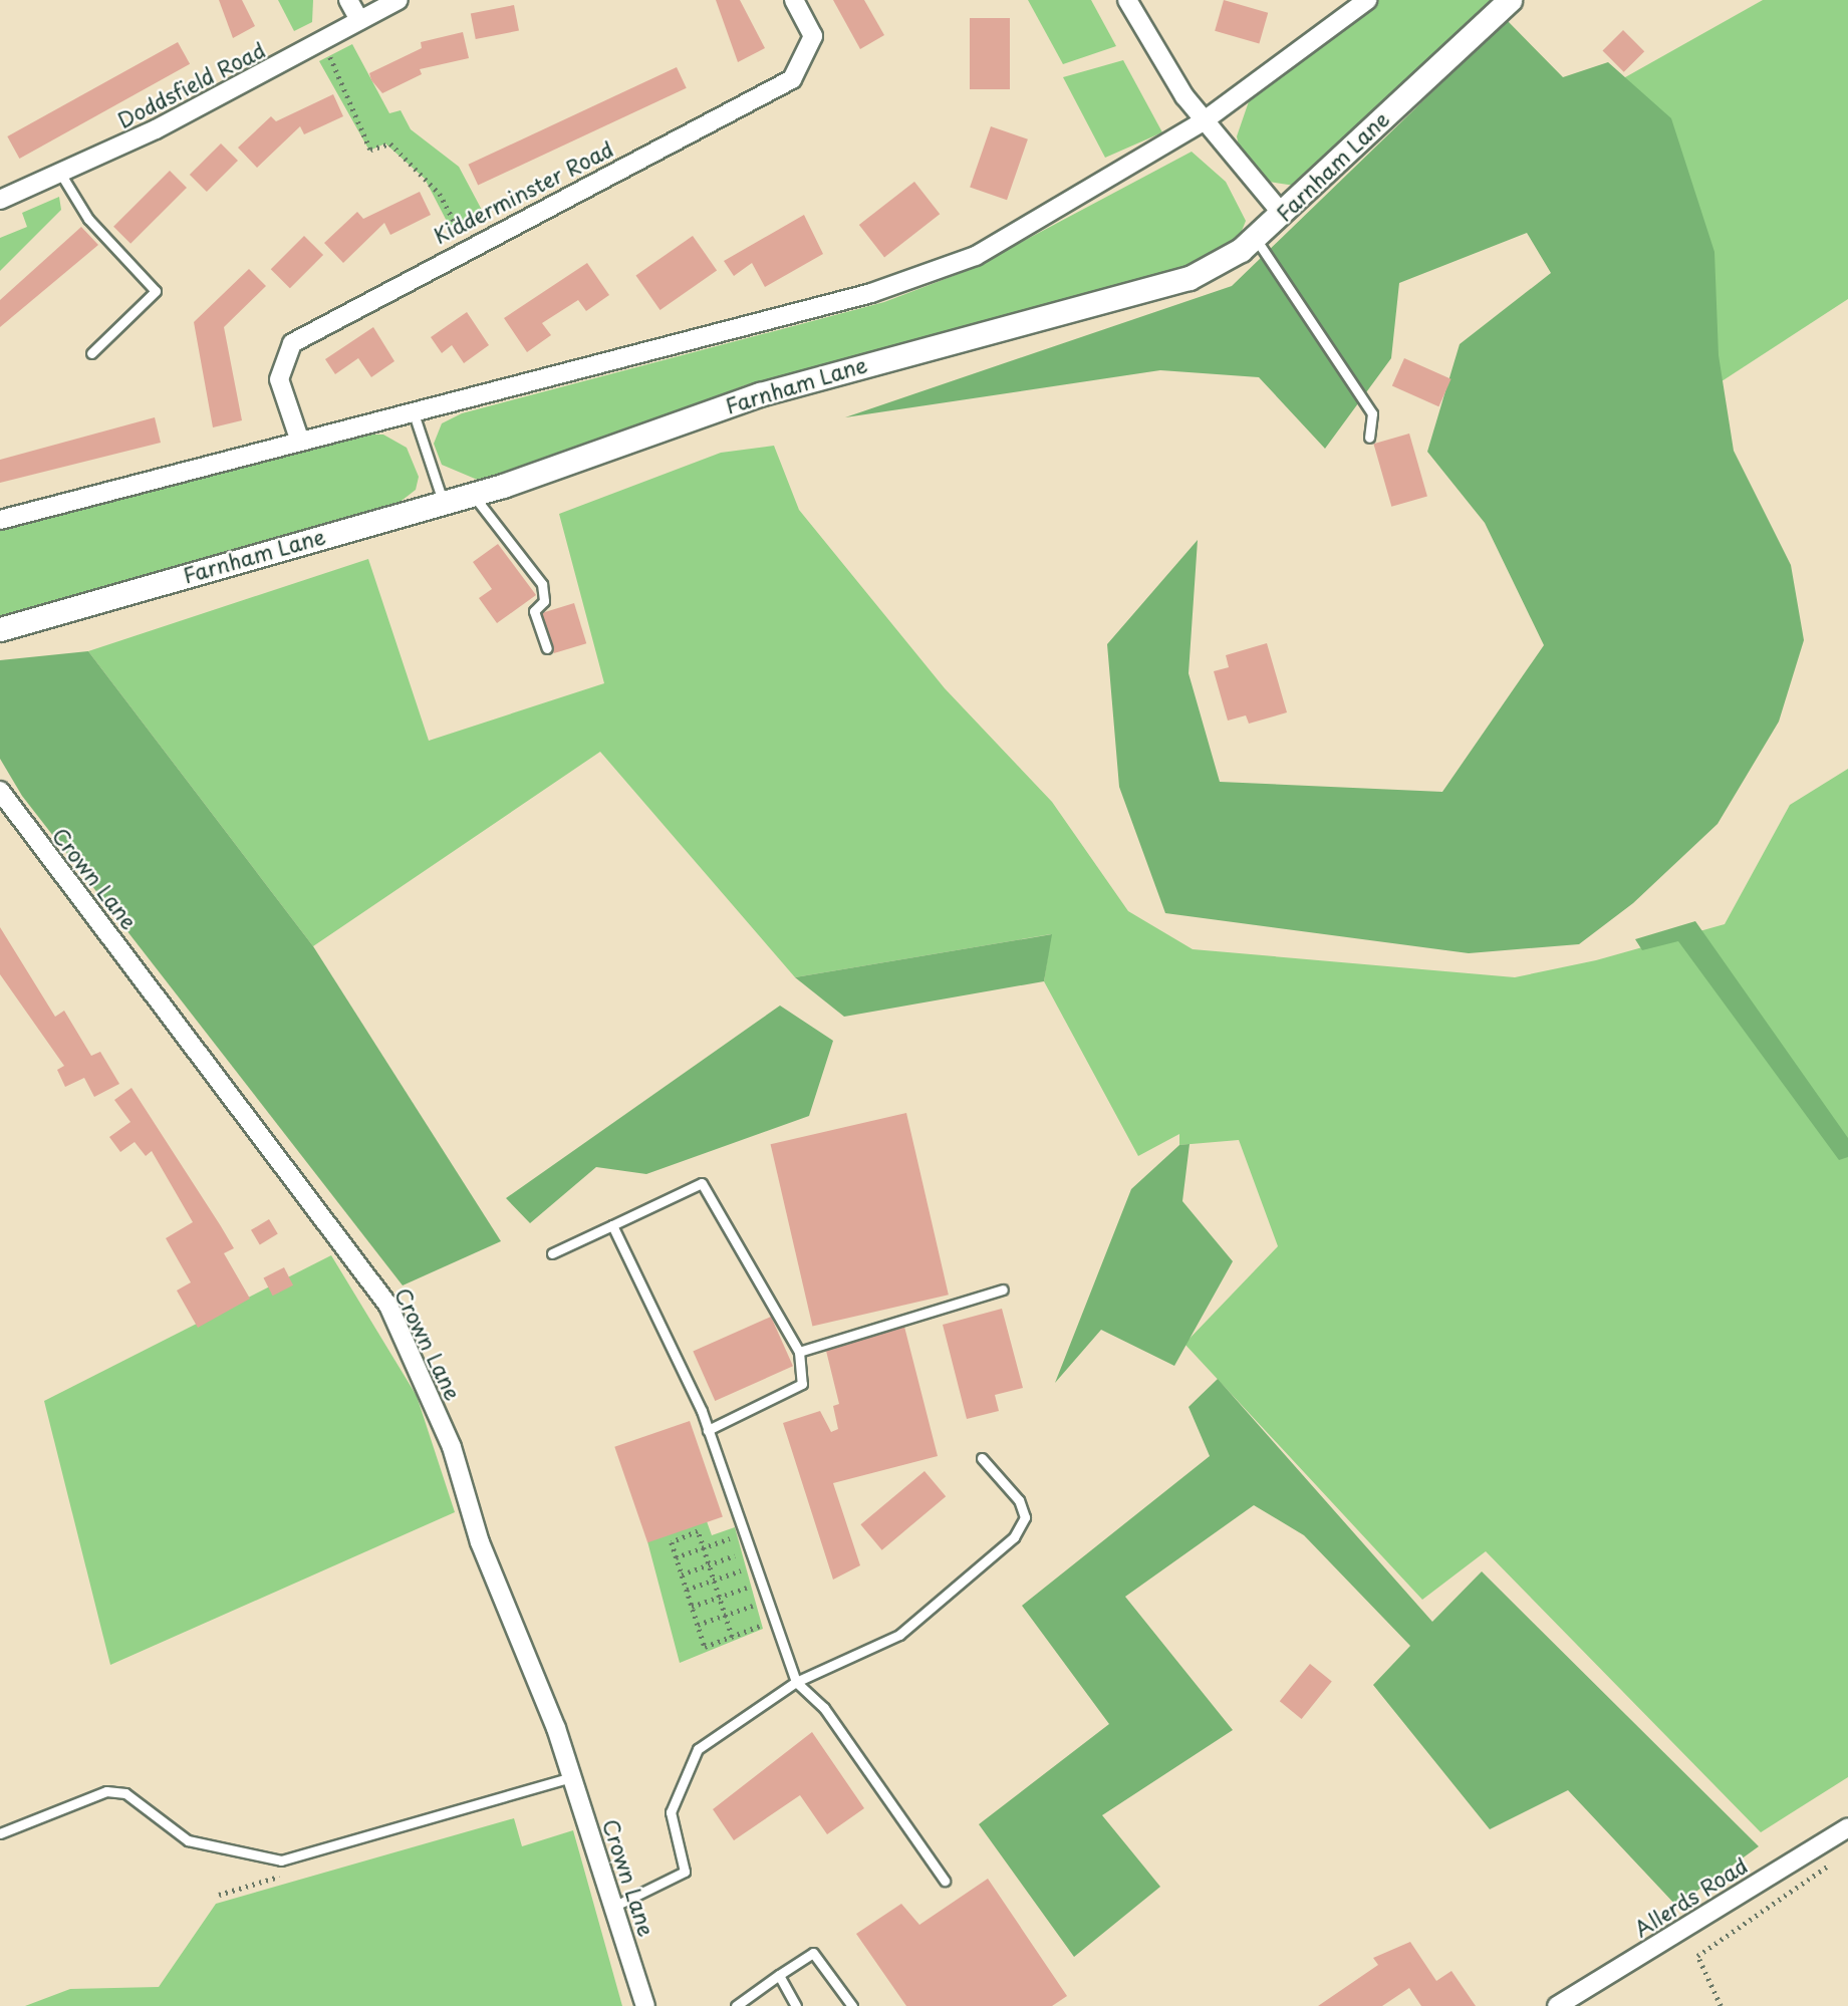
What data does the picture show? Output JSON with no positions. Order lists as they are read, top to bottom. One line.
{"streets":{"street":["Doddsfield Road","Farnham Lane","Kidderminster Road","Crown Lane","Allerds Road"]}}
